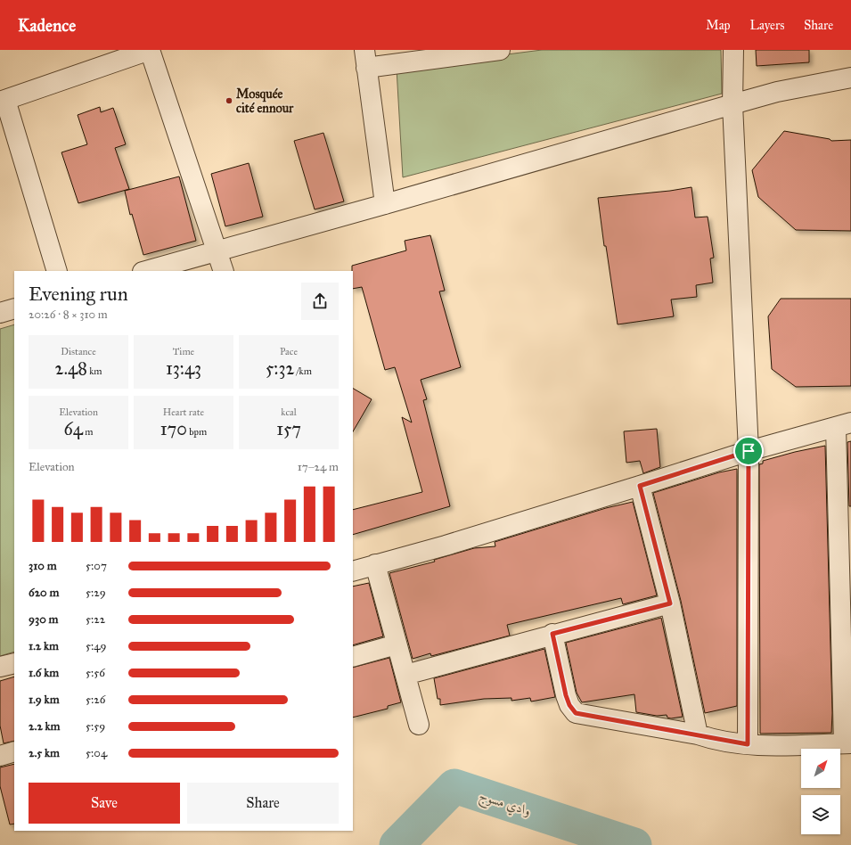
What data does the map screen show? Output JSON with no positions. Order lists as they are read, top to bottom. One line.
{"water":["وادي مسوج"],"places":["Mosquée cité ennour"],"north":"top right","page":{"header":"Kadence","nav":["Map","Layers","Share"],"heading":["Evening run","20:26 · 8 × 310 m"],"stats":[["Distance","2.48 km"],["Time","13:43"],["Pace","5:32 /km"],["Elevation","64 m"],["Heart rate","170 bpm"],["kcal","157"]],"chart":["Elevation","17–24 m"],"list":[{"name":"310 m","note":"5:07"},{"name":"620 m","note":"5:29"},{"name":"930 m","note":"5:22"},{"name":"1.2 km","note":"5:49"},{"name":"1.6 km","note":"5:56"},{"name":"1.9 km","note":"5:26"},{"name":"2.2 km","note":"5:59"},{"name":"2.5 km","note":"5:04"}],"buttons":["Save","Share"]}}
